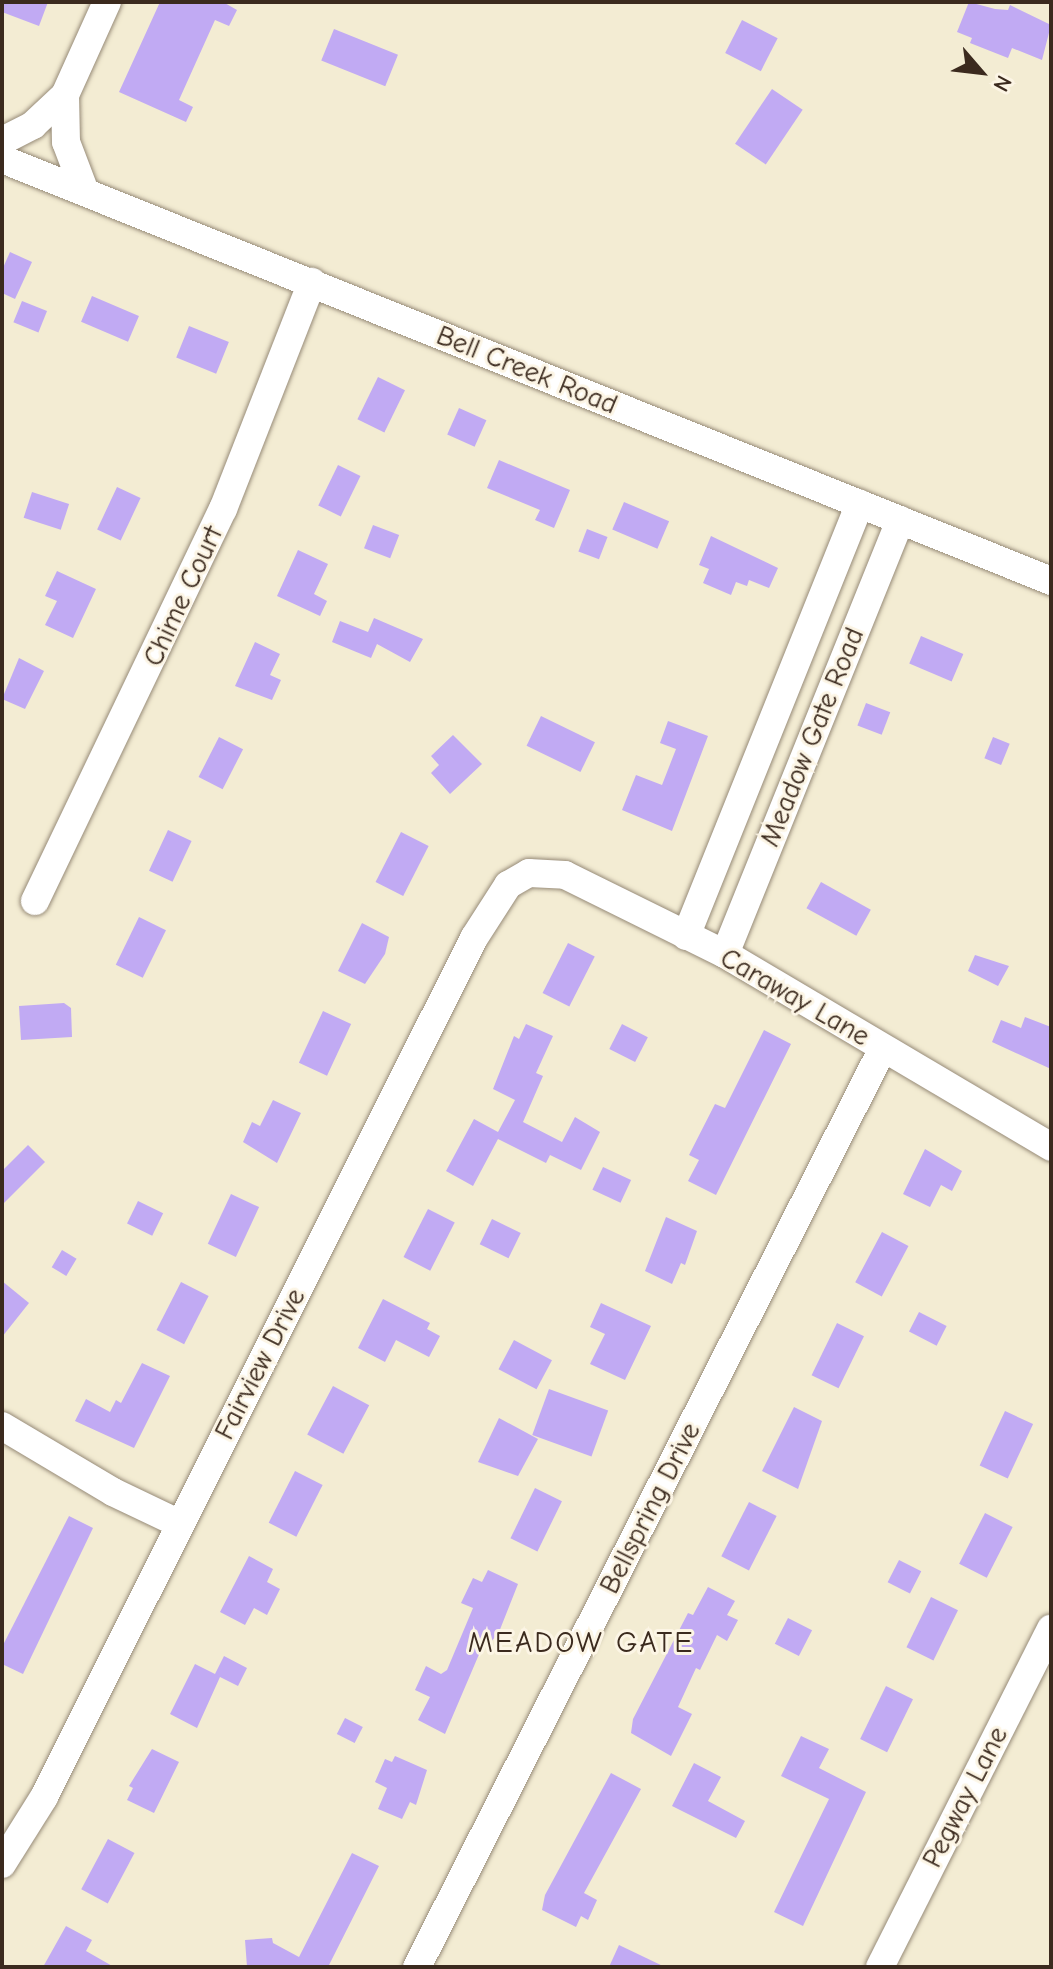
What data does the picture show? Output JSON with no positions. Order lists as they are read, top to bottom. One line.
{"streets":{"street":["Bell Creek Road","Chime Court","Meadow Gate Road","Caraway Lane","Fairview Drive","Bellspring Drive","Pegway Lane"]},"crossings":[["Bell Creek Road","Chime Court"],["Bell Creek Road","Meadow Gate Road"],["Meadow Gate Road","Caraway Lane"],["Caraway Lane","Fairview Drive"],["Caraway Lane","Bellspring Drive"]],"districts":["MEADOW GATE"],"north":"bottom right"}
